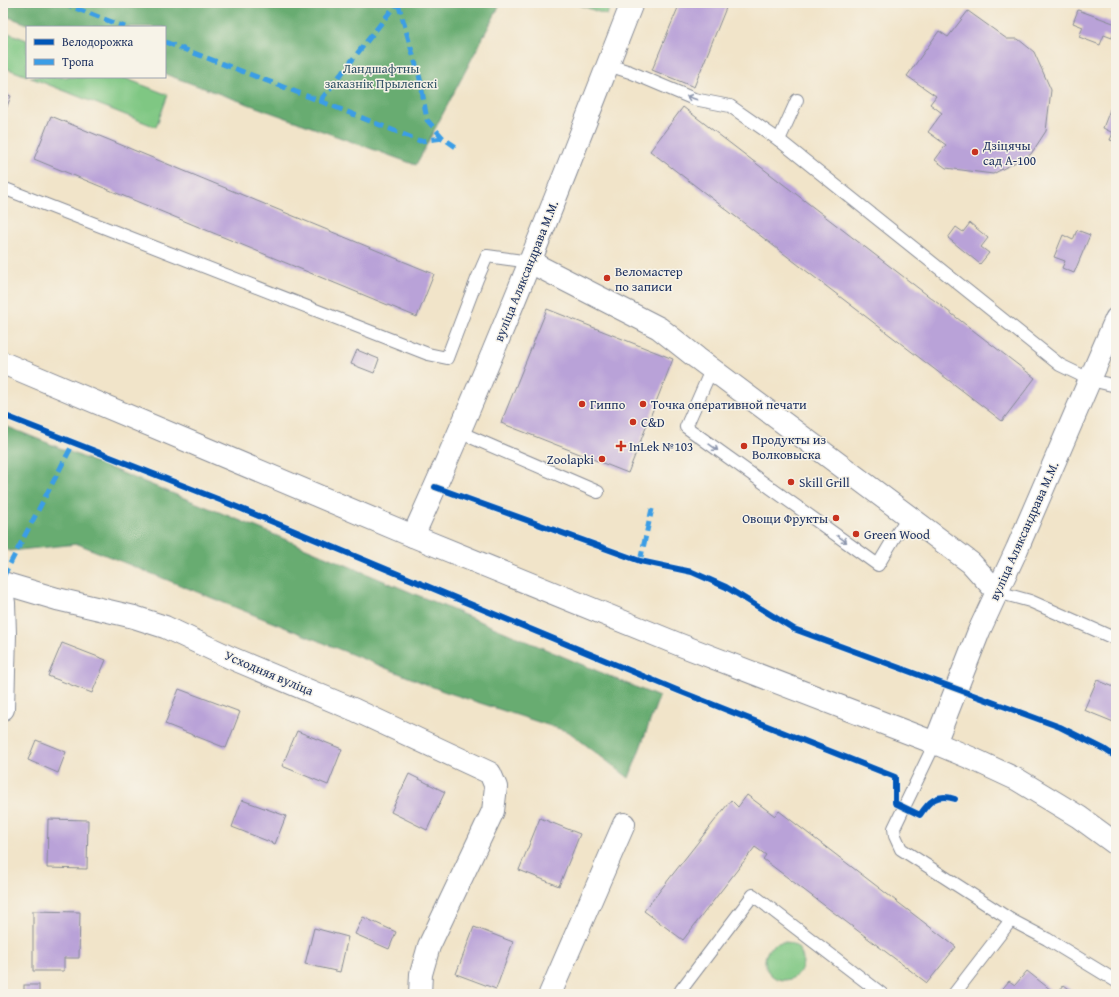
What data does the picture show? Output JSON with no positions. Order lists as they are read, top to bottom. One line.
{"streets":{"street":["вуліца Аляксандрава М.М.","Усходняя вуліца"]},"parks":["Ландшафтны заказнік Прылепскі"],"places":{"other":["Дзіцячы сад А-100","Веломастер по записи","Гиппо","Точка оперативной печати","C&D","Продукты из Волковыска","Zoolapki","Skill Grill","Овощи Фрукты","Green Wood"],"health":["InLek №103"]},"legend":["Велодорожка","Тропа"]}
